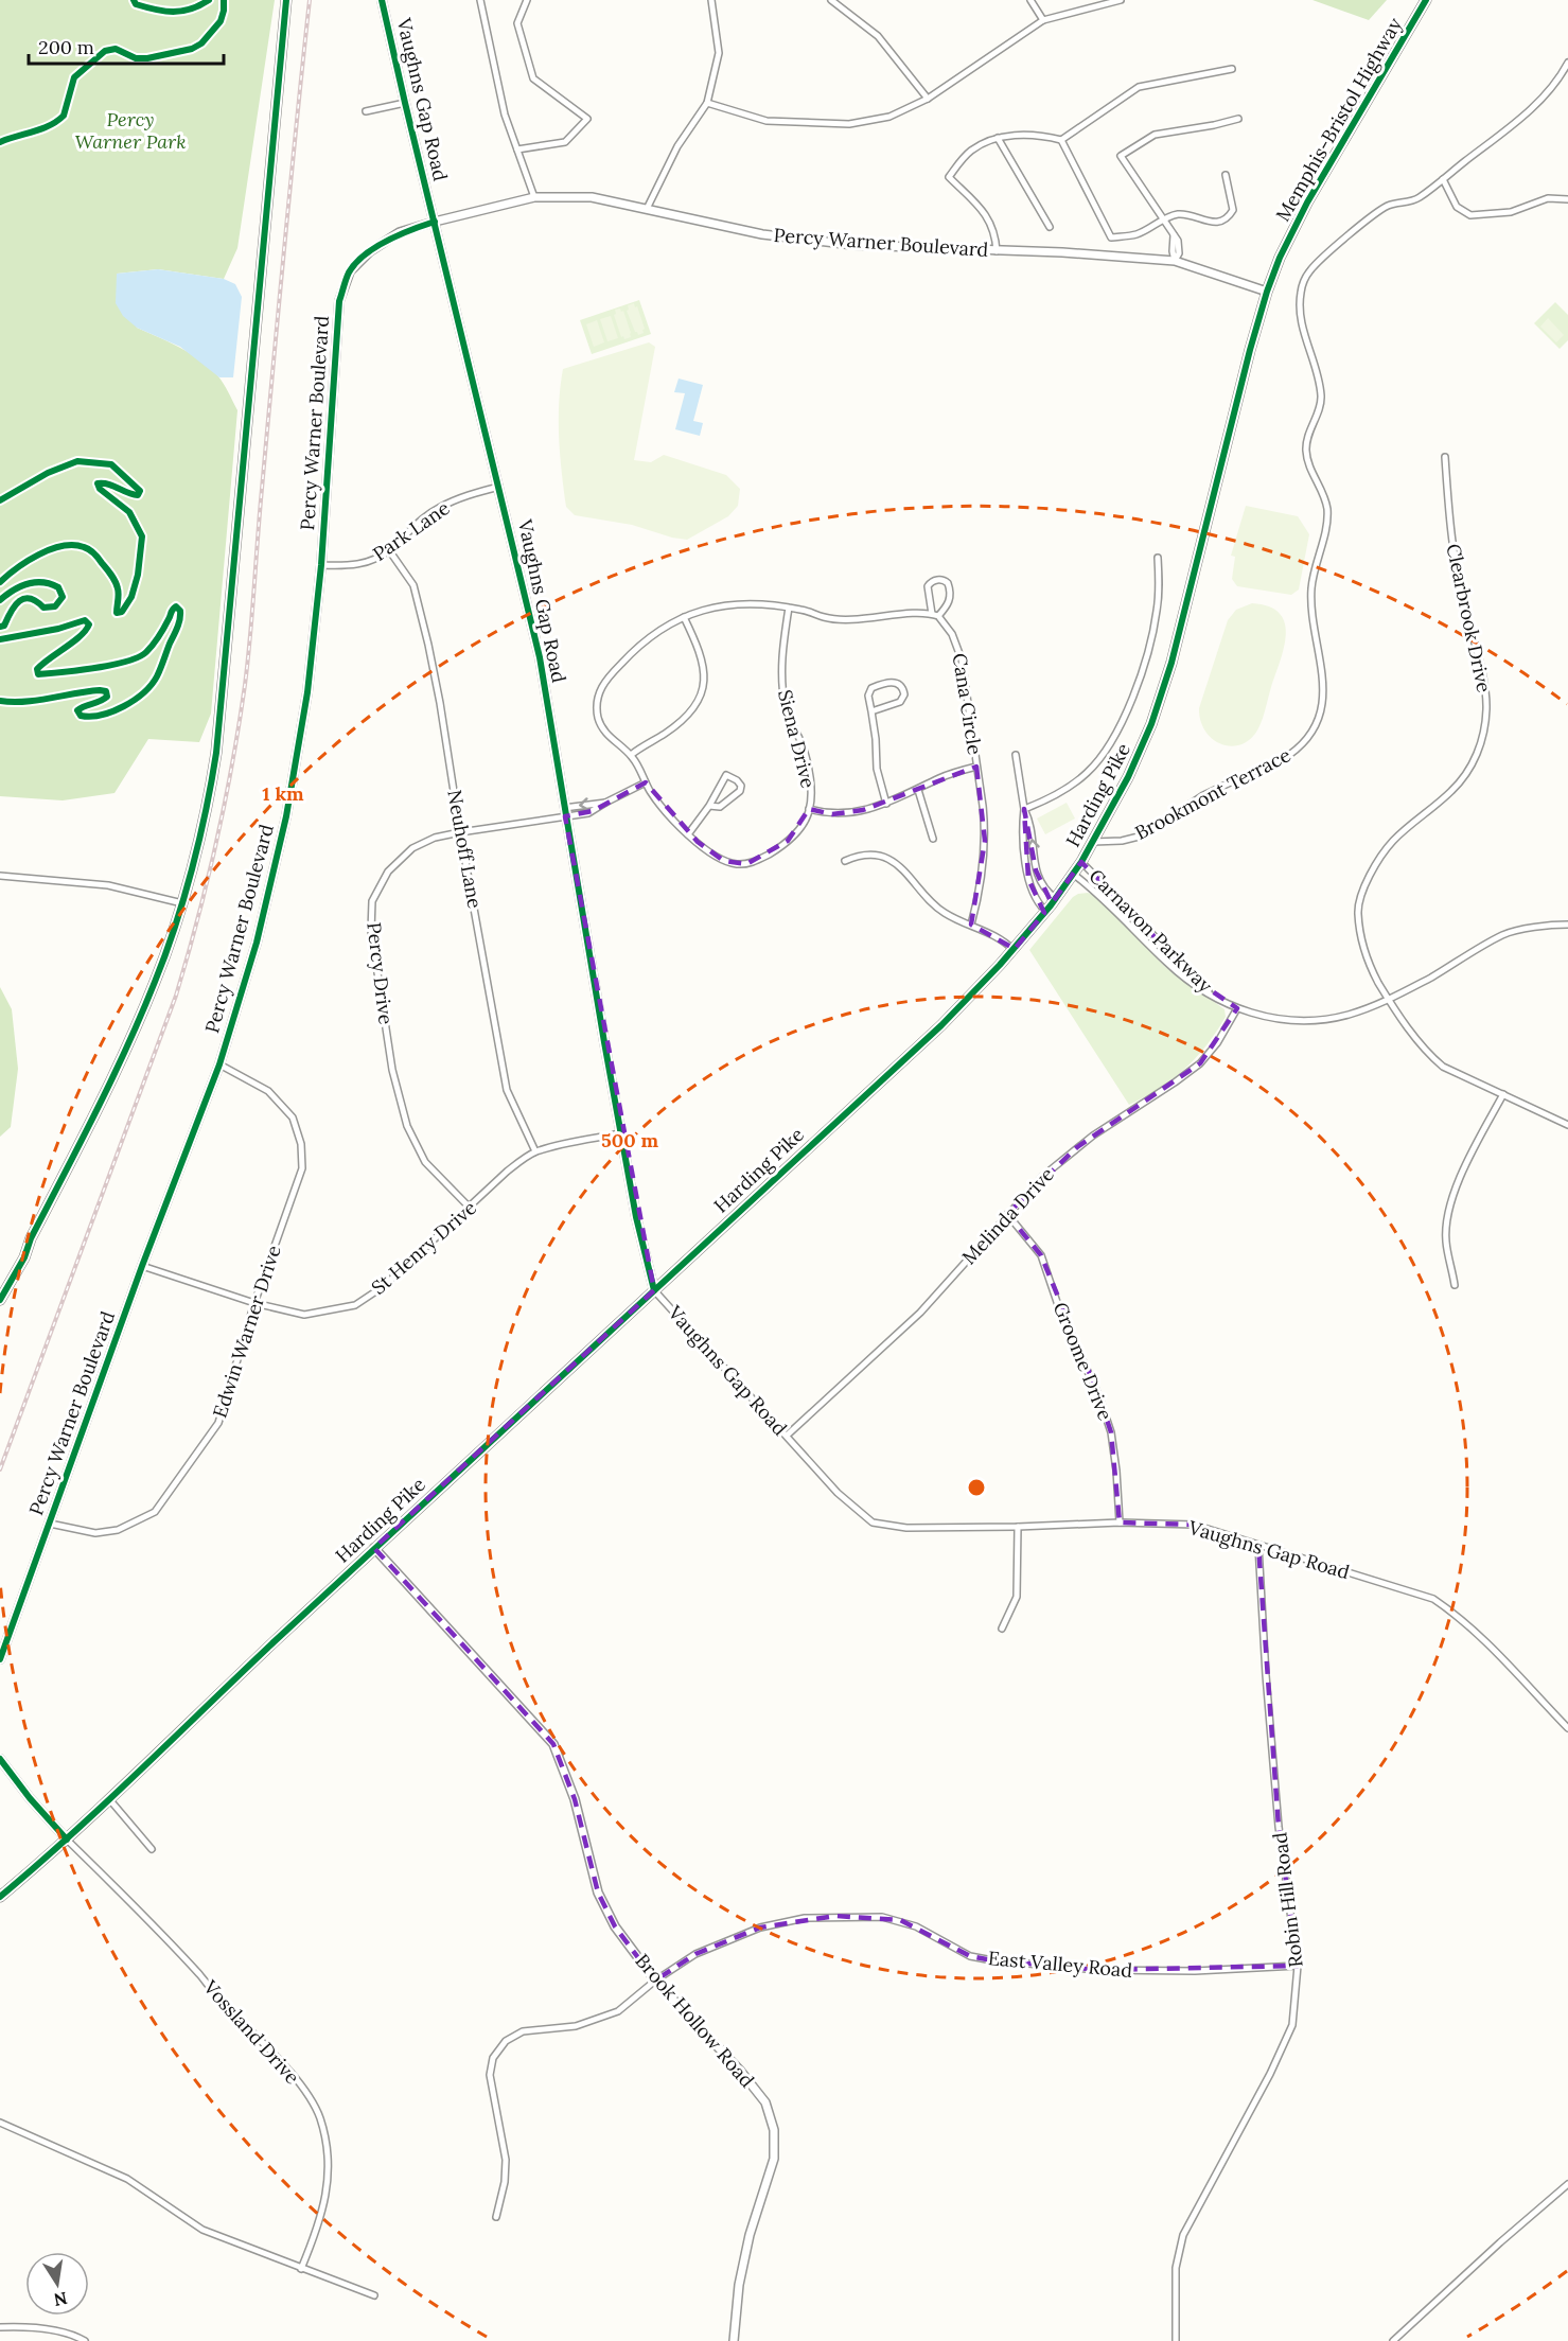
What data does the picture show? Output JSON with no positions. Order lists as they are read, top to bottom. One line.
{"streets":{"main road":["Memphis-Bristol Highway","Harding Pike"],"street":["Vaughns Gap Road","Percy Warner Boulevard","Park Lane","Clearbrook Drive","Cana Circle","Siena Drive","Brookmont Terrace","Neuhoff Lane","Carnavon Parkway","Percy Drive","Melinda Drive","St Henry Drive","Edwin Warner Drive","Groome Drive","Robin Hill Road","East Valley Road","Brook Hollow Road","Vossland Drive"]},"crossings":[["Vaughns Gap Road","Percy Warner Boulevard"],["Vaughns Gap Road","Park Lane"],["Vaughns Gap Road","Harding Pike"],["Vaughns Gap Road","Percy Drive"],["Vaughns Gap Road","Melinda Drive"],["Vaughns Gap Road","St Henry Drive"],["Vaughns Gap Road","Groome Drive"],["Vaughns Gap Road","Robin Hill Road"],["Memphis-Bristol Highway","Percy Warner Boulevard"],["Memphis-Bristol Highway","Harding Pike"],["Percy Warner Boulevard","Park Lane"],["Percy Warner Boulevard","Harding Pike"],["Percy Warner Boulevard","St Henry Drive"],["Percy Warner Boulevard","Edwin Warner Drive"],["Park Lane","Neuhoff Lane"],["Clearbrook Drive","Carnavon Parkway"],["Cana Circle","Siena Drive"],["Brookmont Terrace","Harding Pike"],["Harding Pike","Carnavon Parkway"],["Harding Pike","Brook Hollow Road"],["Harding Pike","Vossland Drive"],["Neuhoff Lane","Percy Drive"],["Neuhoff Lane","St Henry Drive"],["Carnavon Parkway","Melinda Drive"],["Percy Drive","St Henry Drive"],["Melinda Drive","Groome Drive"],["St Henry Drive","Edwin Warner Drive"],["Robin Hill Road","East Valley Road"],["East Valley Road","Brook Hollow Road"]],"parks":["Percy Warner Park"],"scale_bar":"200 m","north":"bottom","rings":["1 km","500 m"]}
